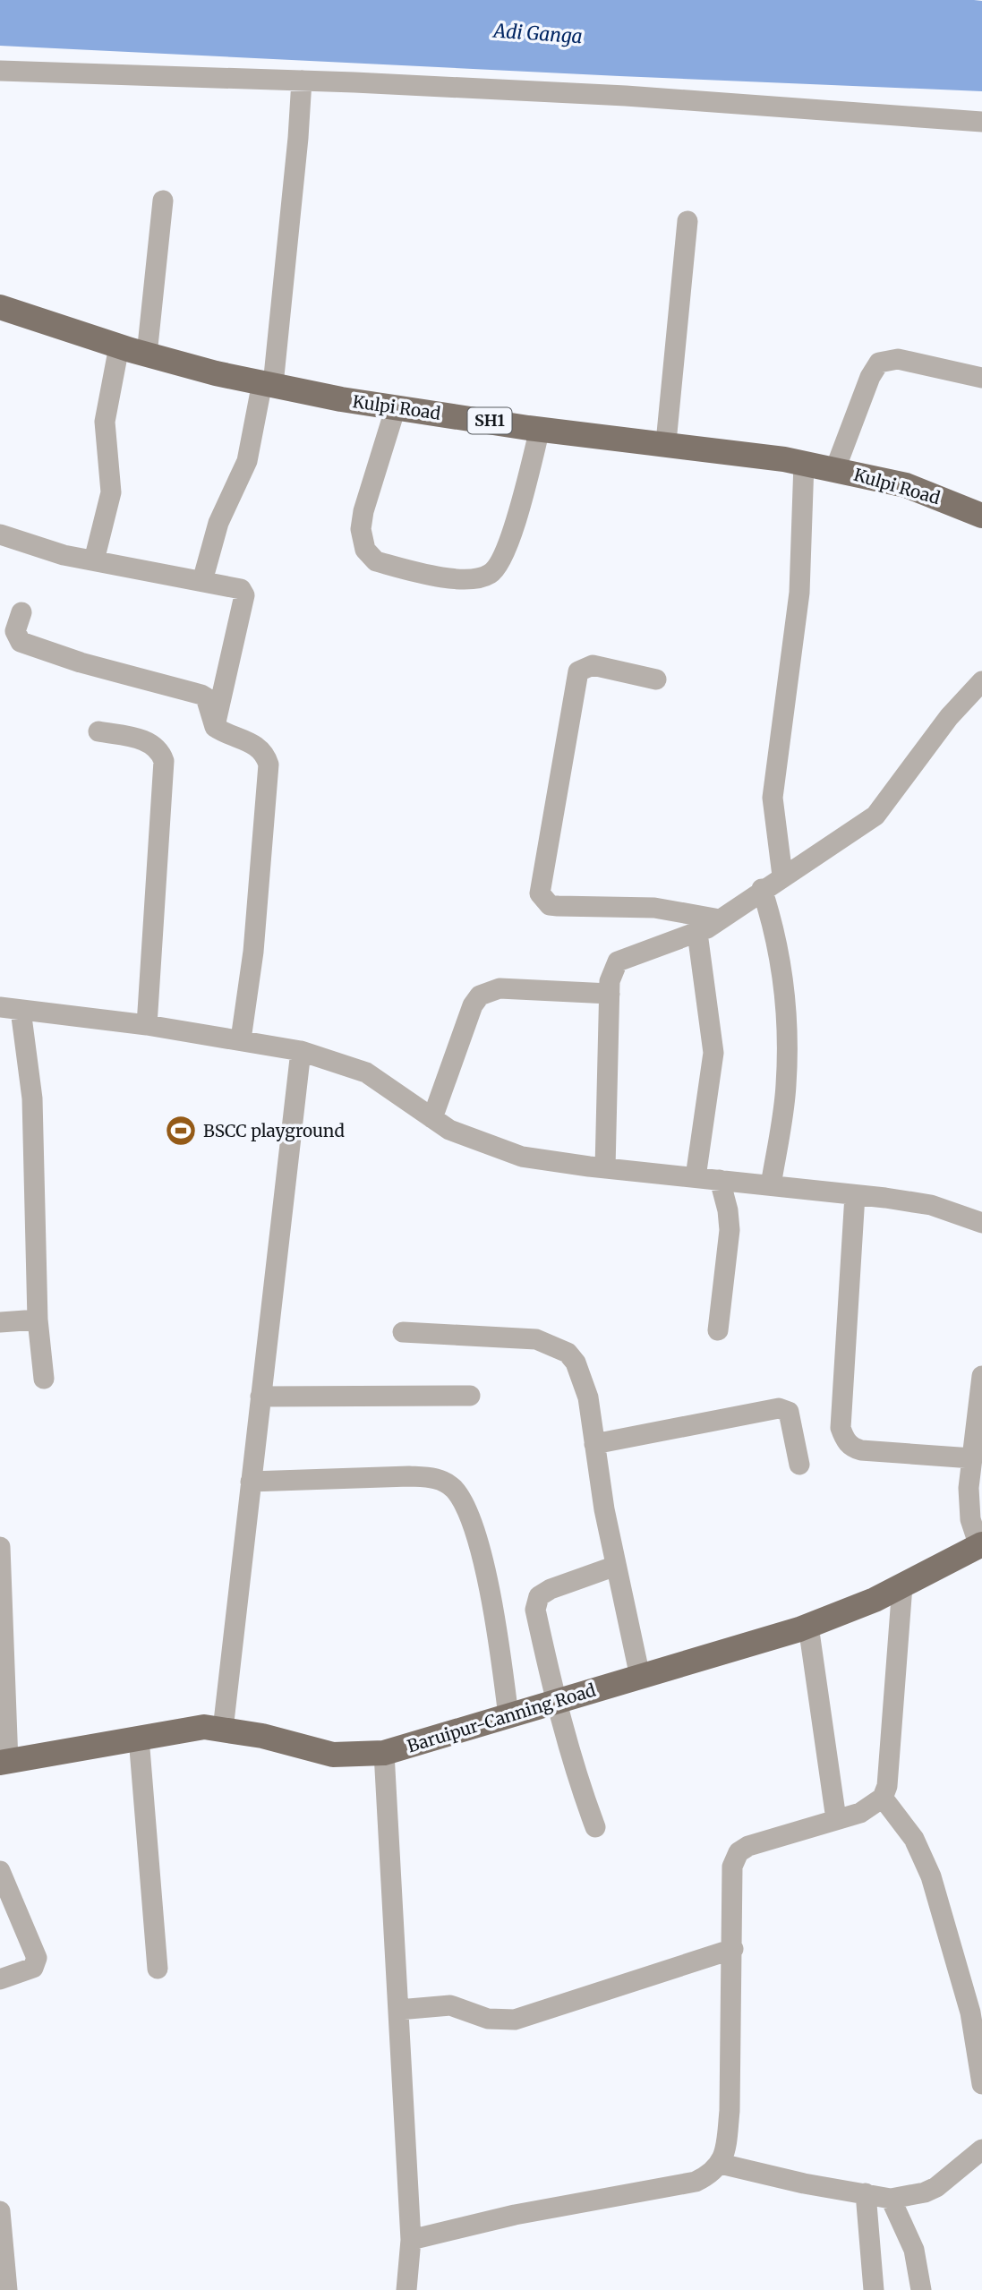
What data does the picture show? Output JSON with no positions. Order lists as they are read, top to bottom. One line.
{"streets":{"main road":["Kulpi Road","SH1","Baruipur-Canning Road"]},"water":["Adi Ganga"],"places":{"sports":["BSCC playground"]}}
